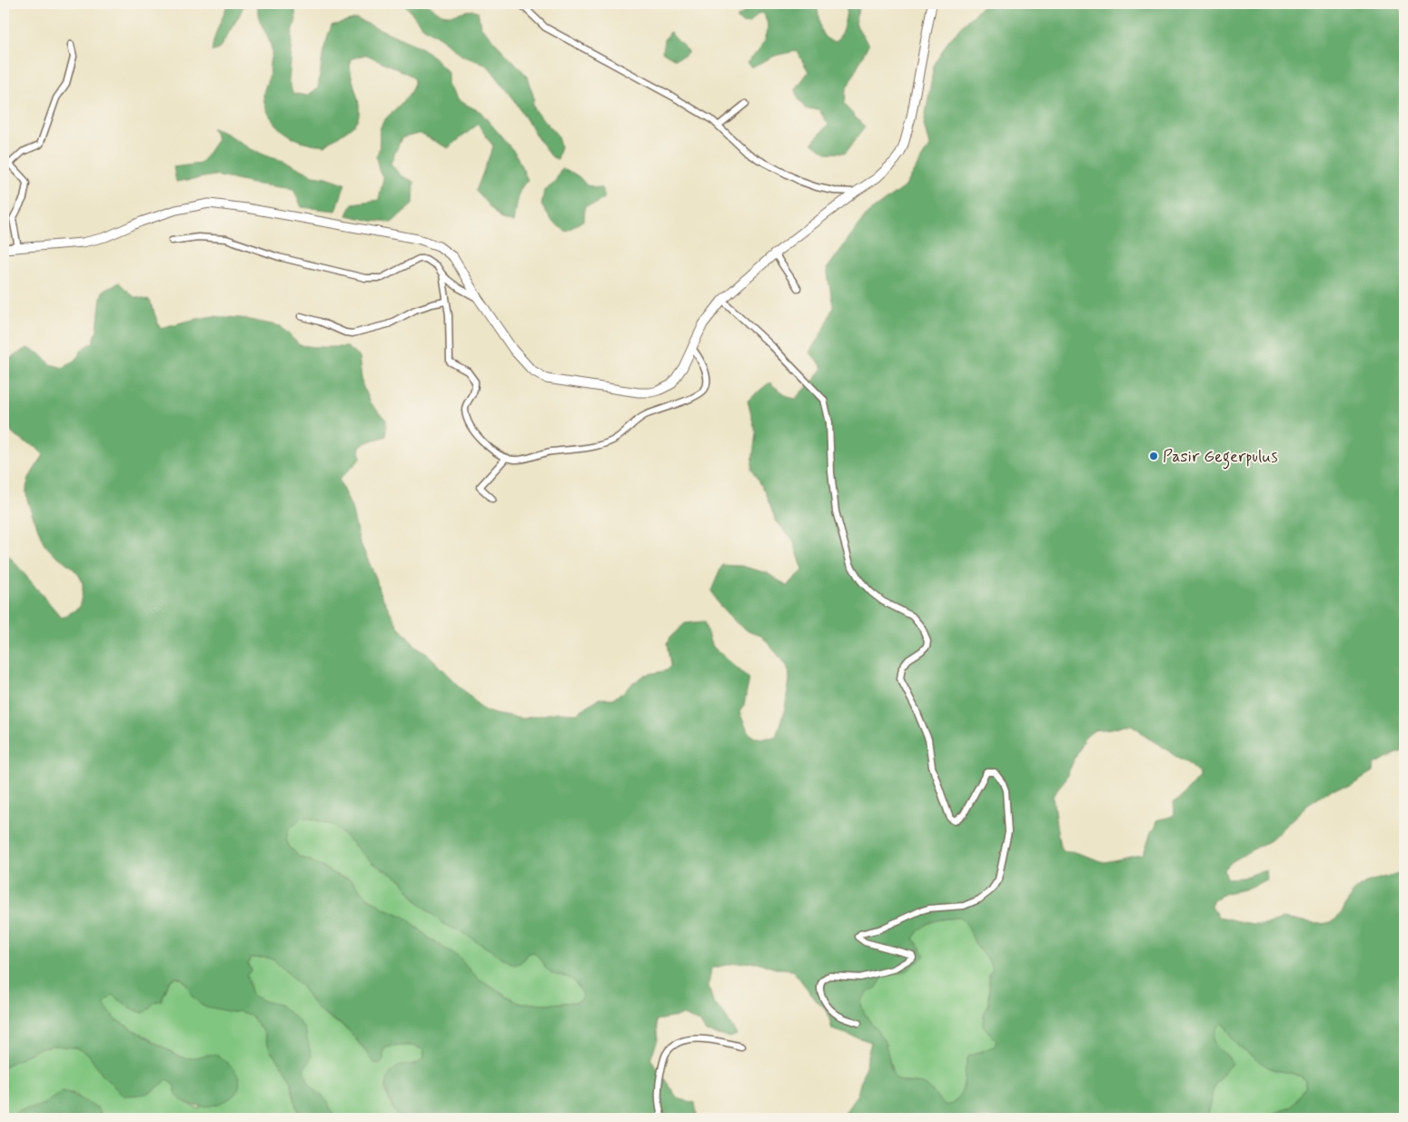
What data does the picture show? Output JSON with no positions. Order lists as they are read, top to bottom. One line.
{"places":["Pasir Gegerpulus"]}
